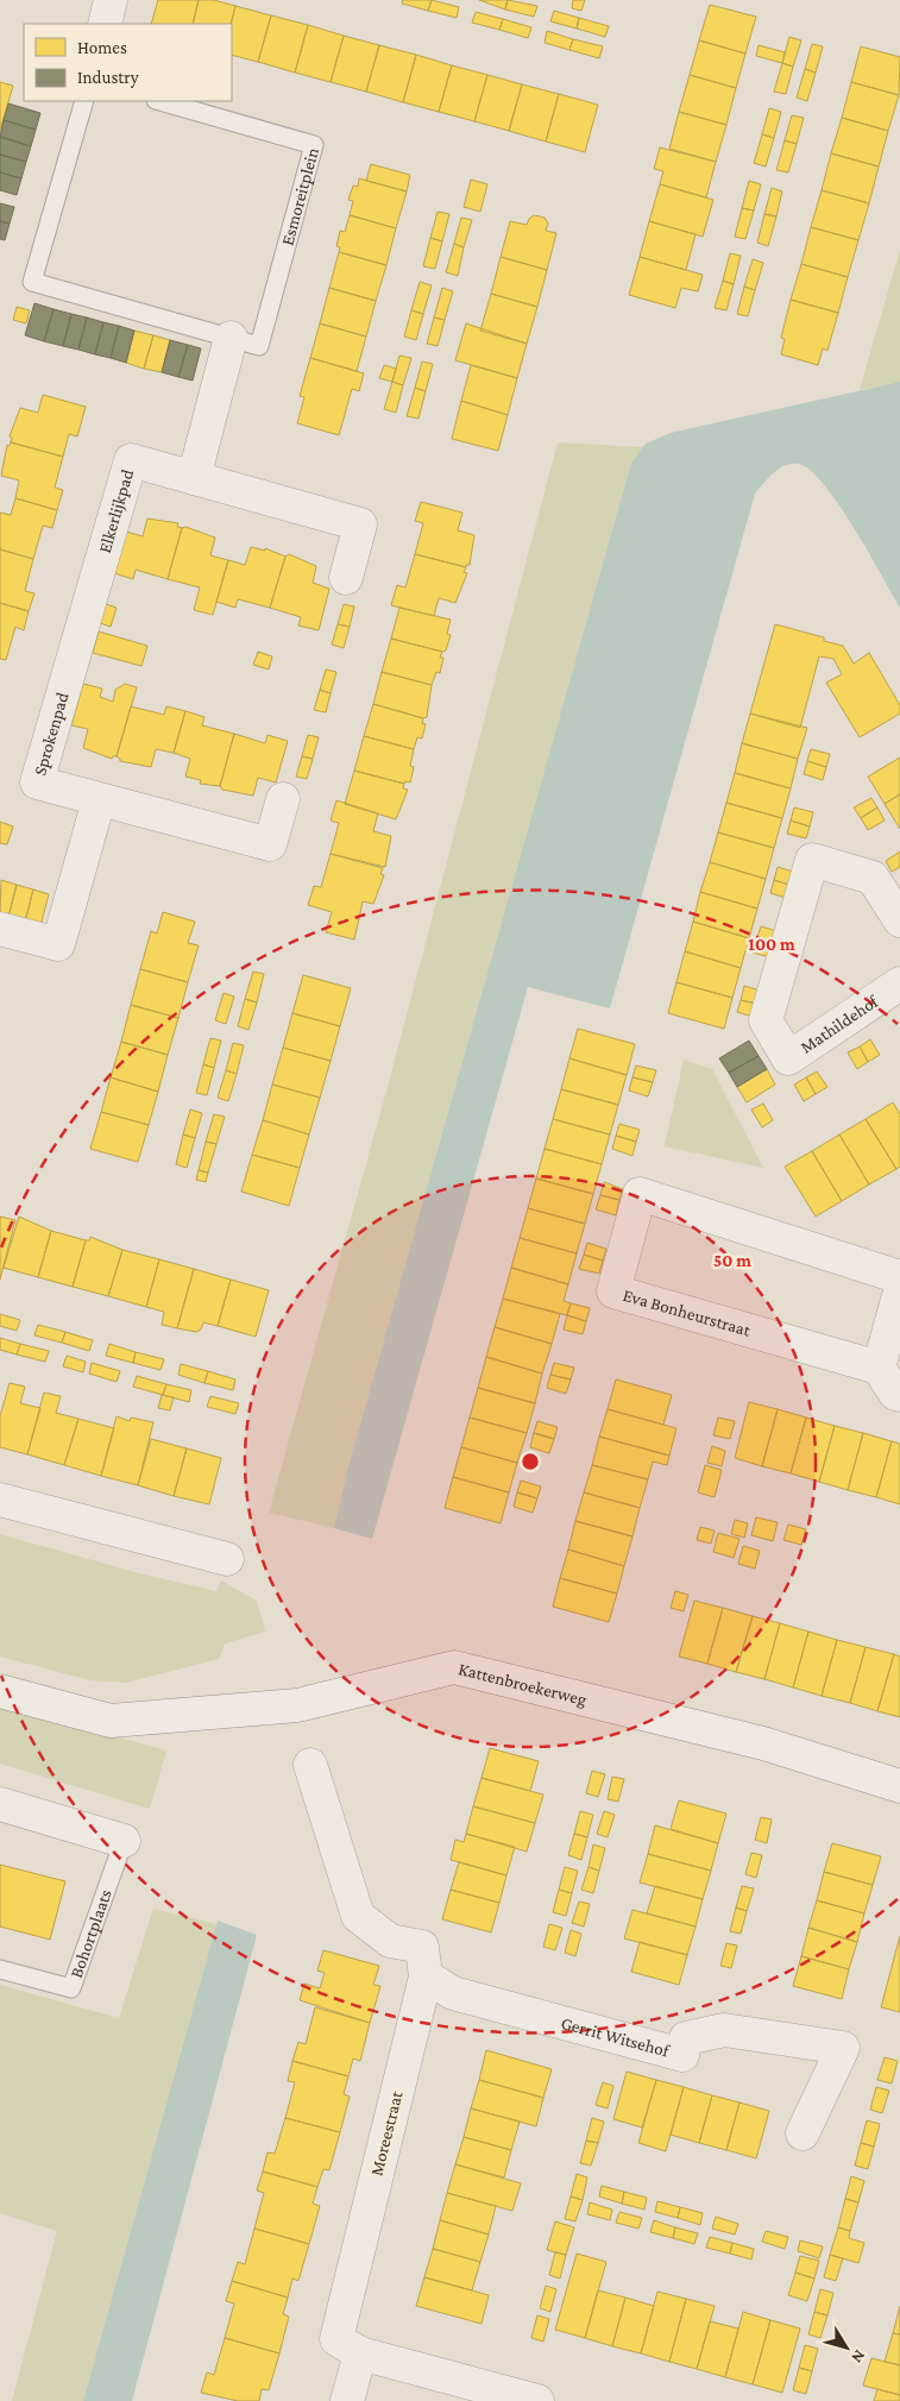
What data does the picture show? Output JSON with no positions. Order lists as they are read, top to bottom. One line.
{"streets":{"street":["Elkerlijkpad","Sprokenpad","Mathildehof","Eva Bonheurstraat","Kattenbroekerweg","Gerrit Witsehof","Moreestraat"],"lane":["Esmoreitplein","Bohortplaats"]},"crossings":[["Elkerlijkpad","Sprokenpad"],["Gerrit Witsehof","Moreestraat"]],"legend":["Homes","Industry"],"north":"bottom right","rings":["100 m","50 m"]}
